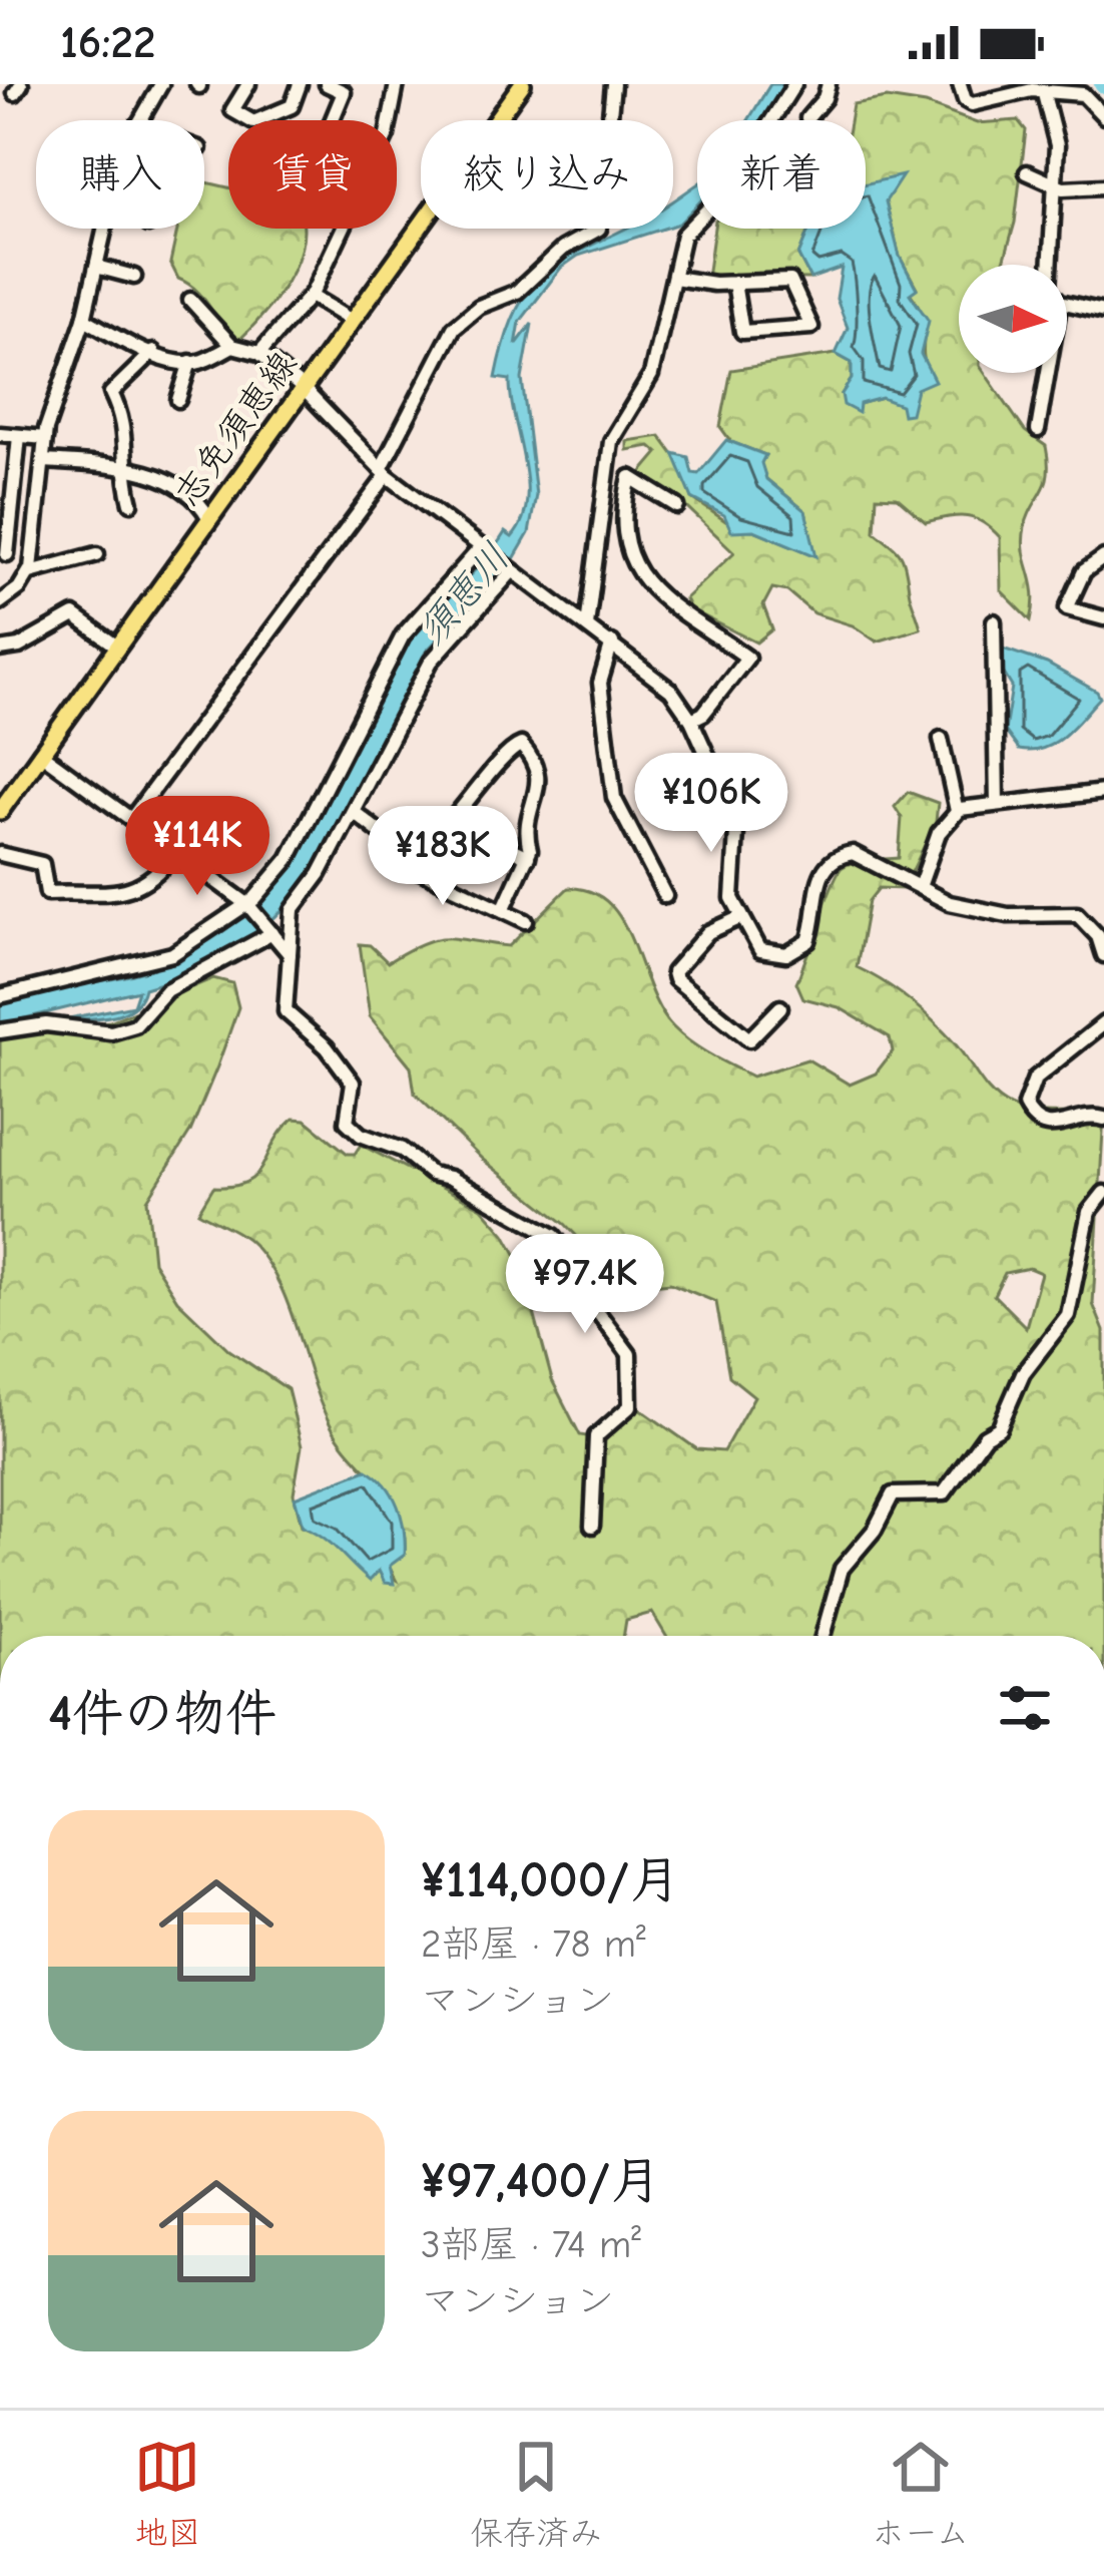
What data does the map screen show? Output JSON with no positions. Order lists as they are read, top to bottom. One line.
{"streets":{"main road":["志免須恵線"]},"water":["須恵川"],"north":"right","page":{"status":"16:22","chip":["購入","賃貸","絞り込み","新着"],"price":["¥106K","¥114K","¥183K","¥97.4K"],"heading":"4件の物件","list":[{"name":"¥114,000/月","note":"2部屋 · 78 m² · マンション"},{"name":"¥97,400/月","note":"3部屋 · 74 m² · マンション"}],"tabs":["地図","保存済み","ホーム"]}}
